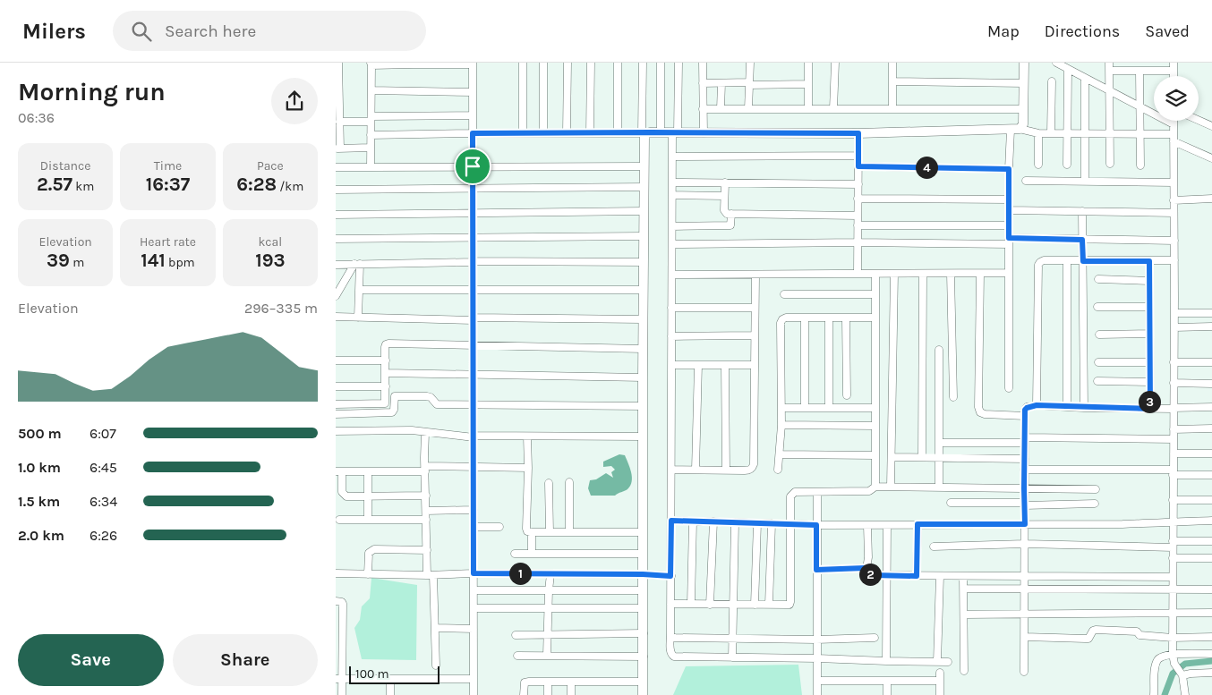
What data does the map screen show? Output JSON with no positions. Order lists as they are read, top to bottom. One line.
{"scale_bar":"100 m","page":{"header":"Milers","search":"Search here","nav":["Map","Directions","Saved"],"heading":["Morning run","06:36"],"stats":[["Distance","2.57 km"],["Time","16:37"],["Pace","6:28 /km"],["Elevation","39 m"],["Heart rate","141 bpm"],["kcal","193"]],"pins":["4","3","1","2"],"chart":["Elevation","296–335 m"],"list":[{"name":"500 m","note":"6:07"},{"name":"1.0 km","note":"6:45"},{"name":"1.5 km","note":"6:34"},{"name":"2.0 km","note":"6:26"}],"buttons":["Save","Share"],"scale":"100 m"}}
